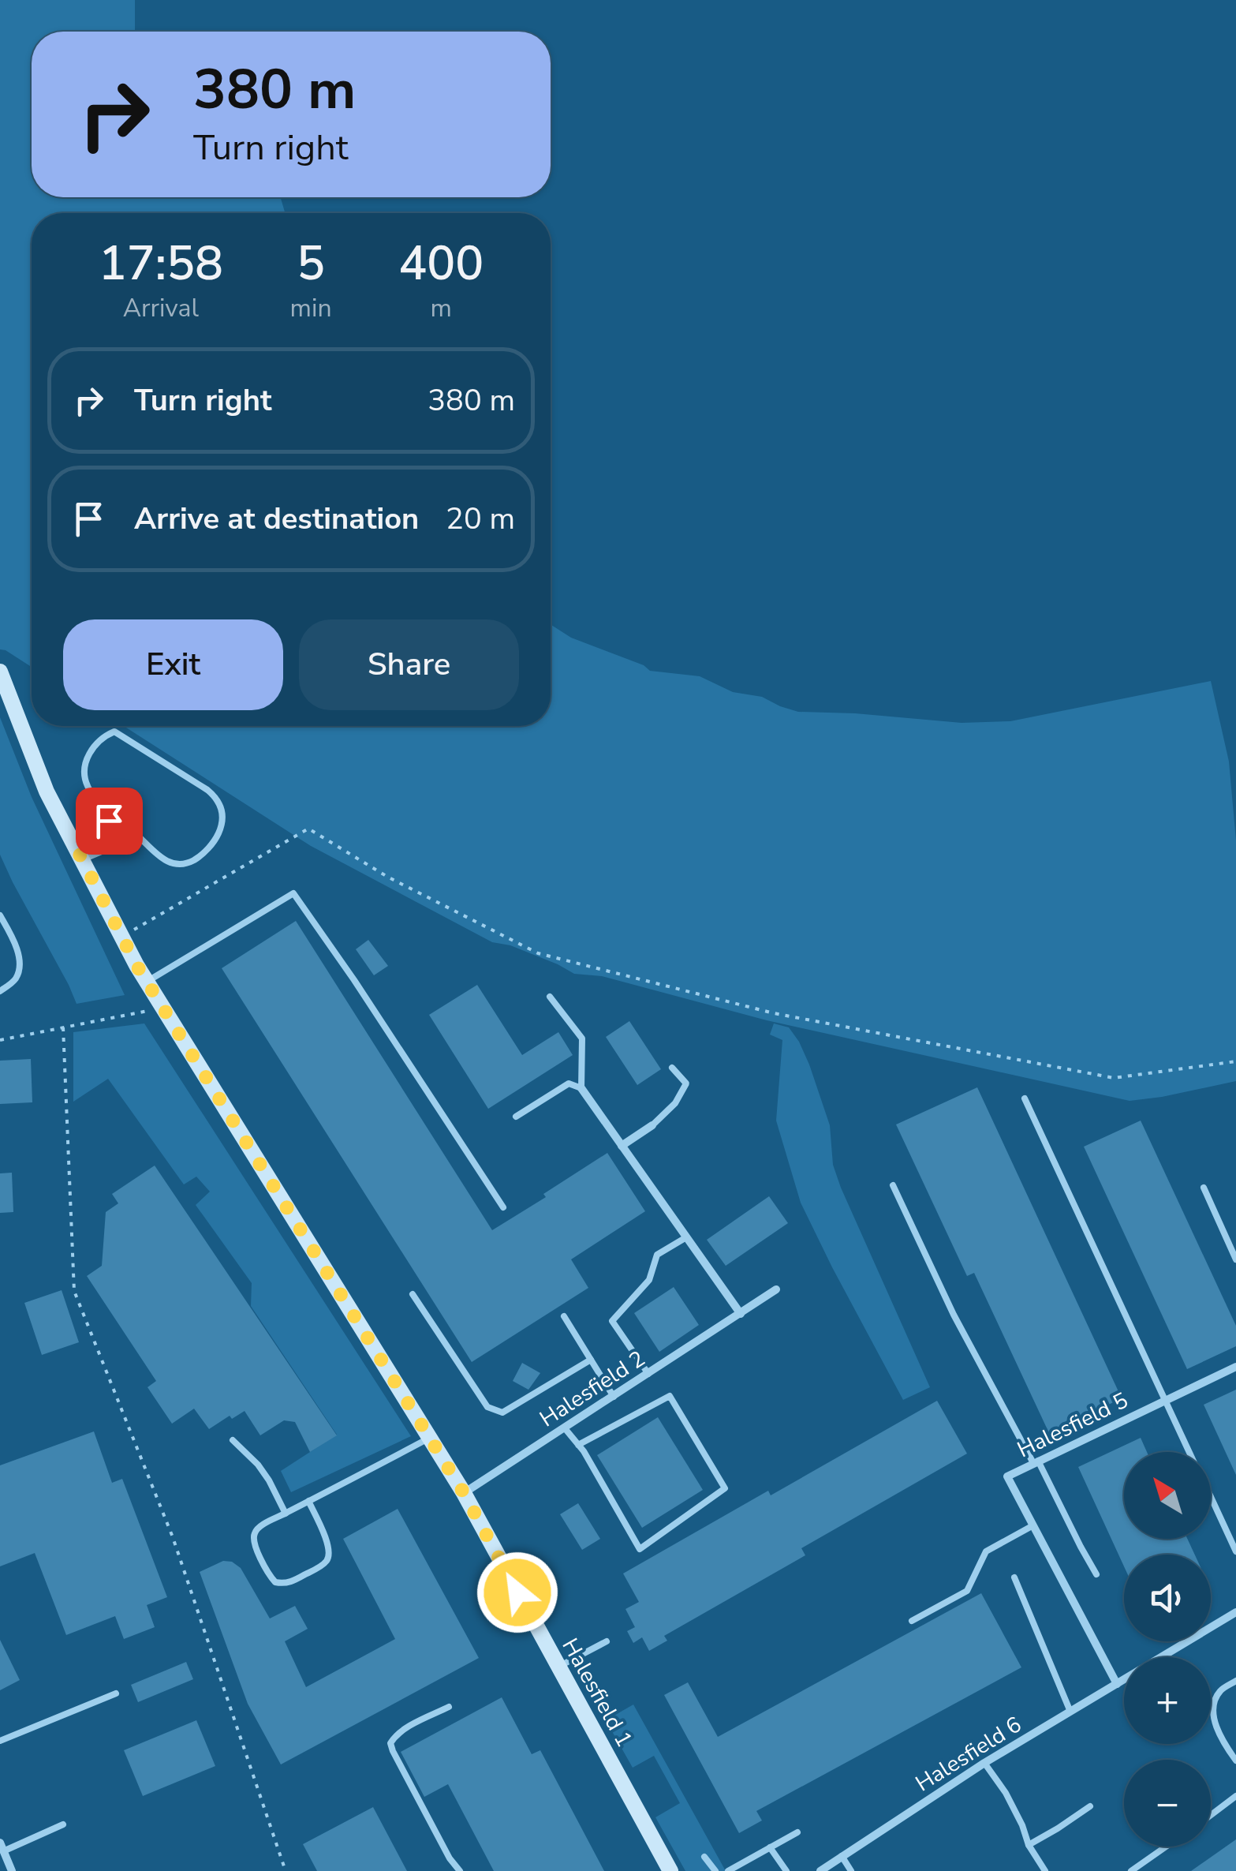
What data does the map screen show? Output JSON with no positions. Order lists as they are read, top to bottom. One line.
{"streets":{"street":["Halesfield 2","Halesfield 5","Halesfield 1","Halesfield 6"]},"crossings":[["Halesfield 2","Halesfield 1"],["Halesfield 5","Halesfield 6"]],"north":"top left","page":{"turn":["380 m","Turn right"],"eta":["17:58","Arrival","5","min","400","m"],"list":[{"name":"Turn right","value":"380 m"},{"name":"Arrive at destination","value":"20 m"}],"buttons":["Exit","Share"],"map_buttons":["+","−"]}}
